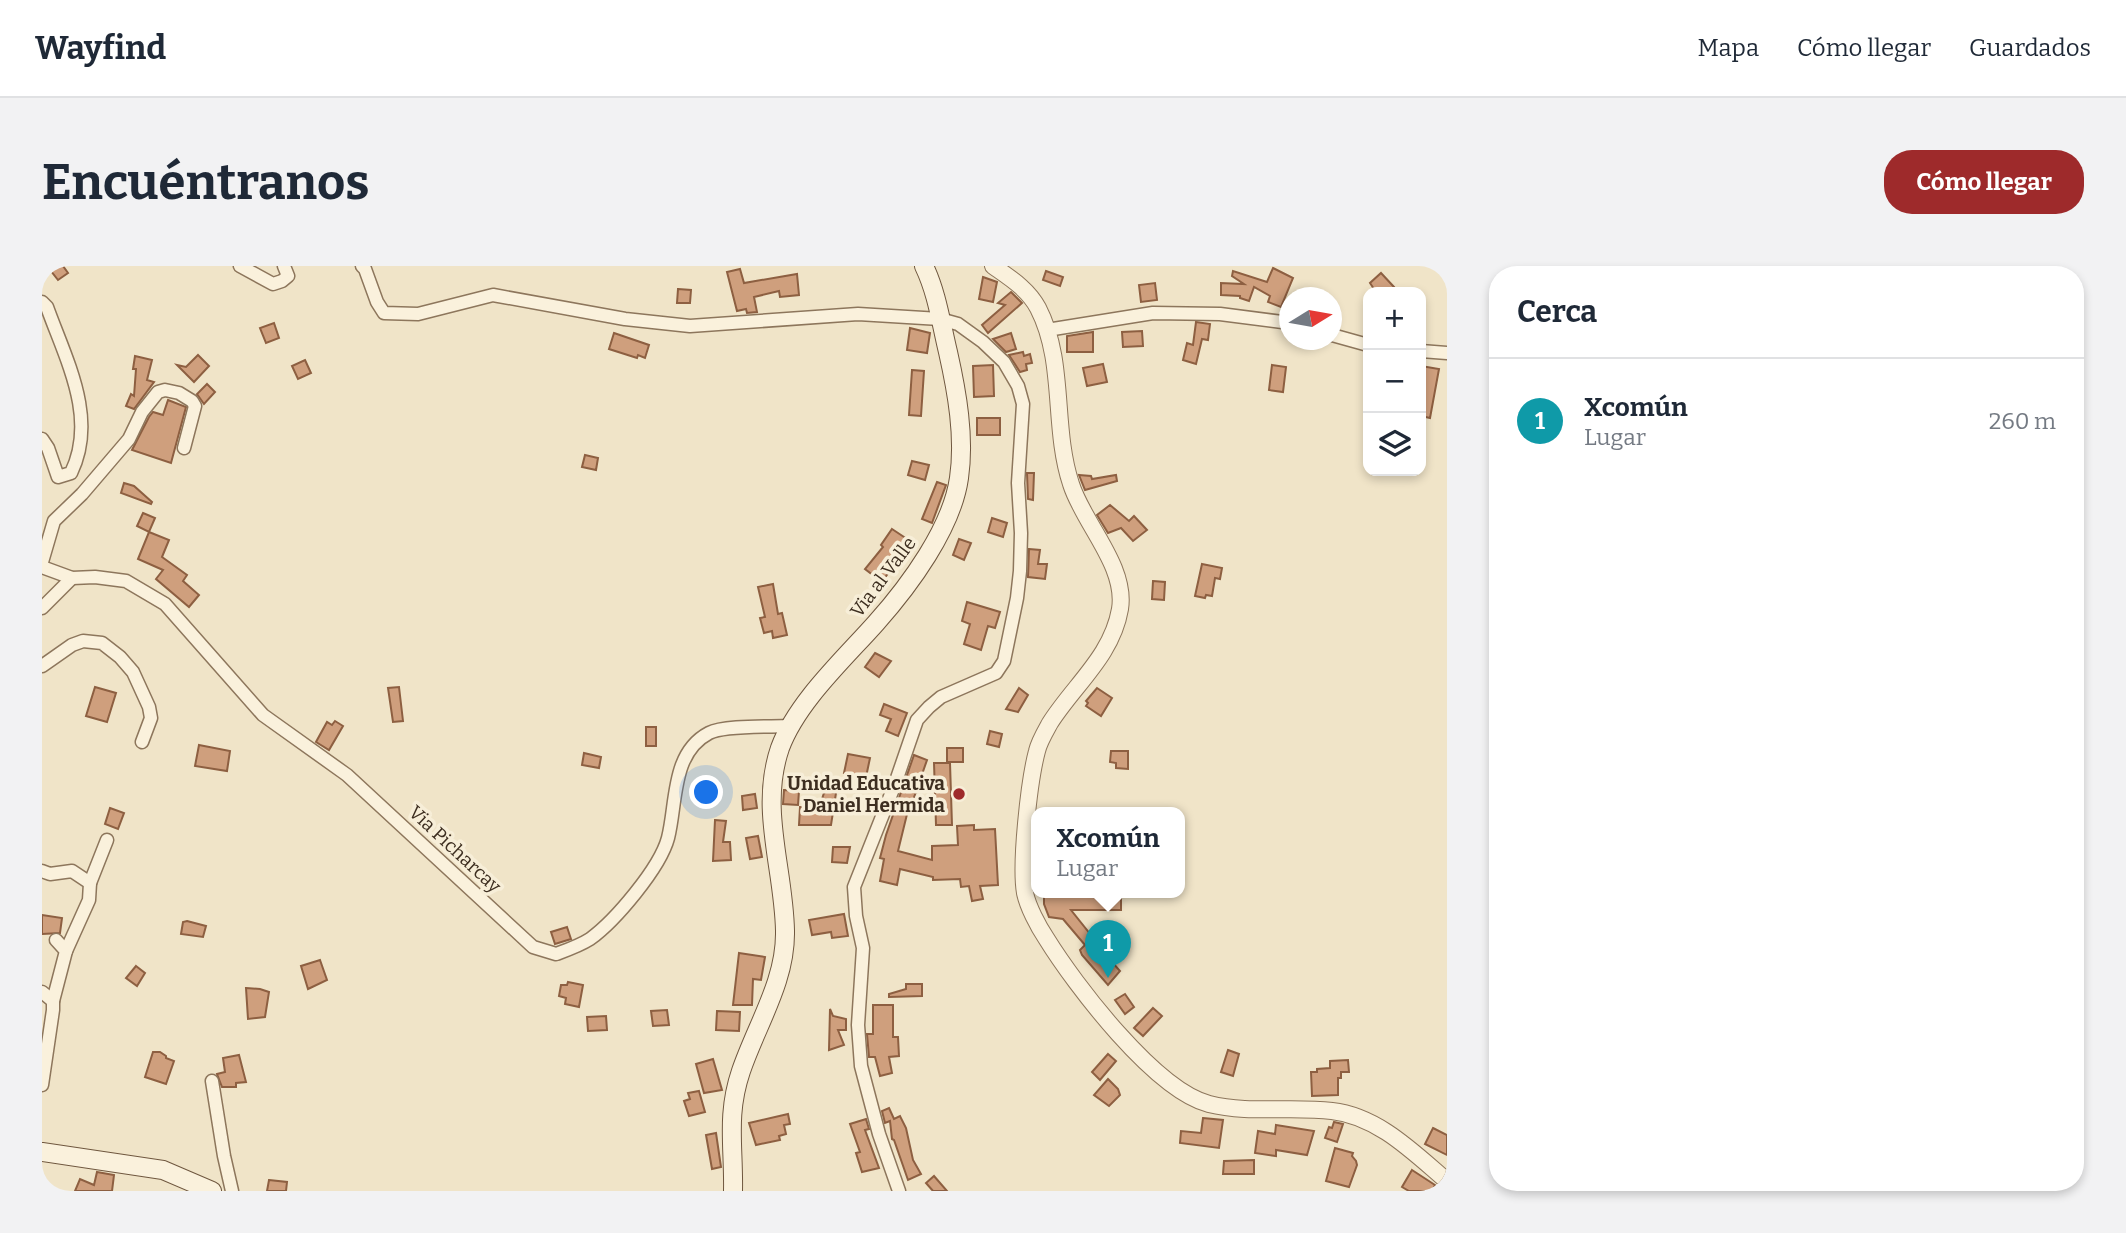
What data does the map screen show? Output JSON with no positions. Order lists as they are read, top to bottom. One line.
{"streets":{"main road":["Via al Valle"],"street":["Via Picharcay"]},"crossings":[["Via al Valle","Via Picharcay"]],"places":["Unidad Educativa Daniel Hermida"],"north":"right","page":{"header":"Wayfind","nav":["Mapa","Cómo llegar","Guardados"],"buttons":"Cómo llegar","title":"Encuéntranos","heading":"Cerca","map_buttons":["+","−"],"list":[{"mark":"1","name":"Xcomún","note":"Lugar","value":"260 m"}],"popup":["Xcomún","Lugar"],"pins":"1"}}
